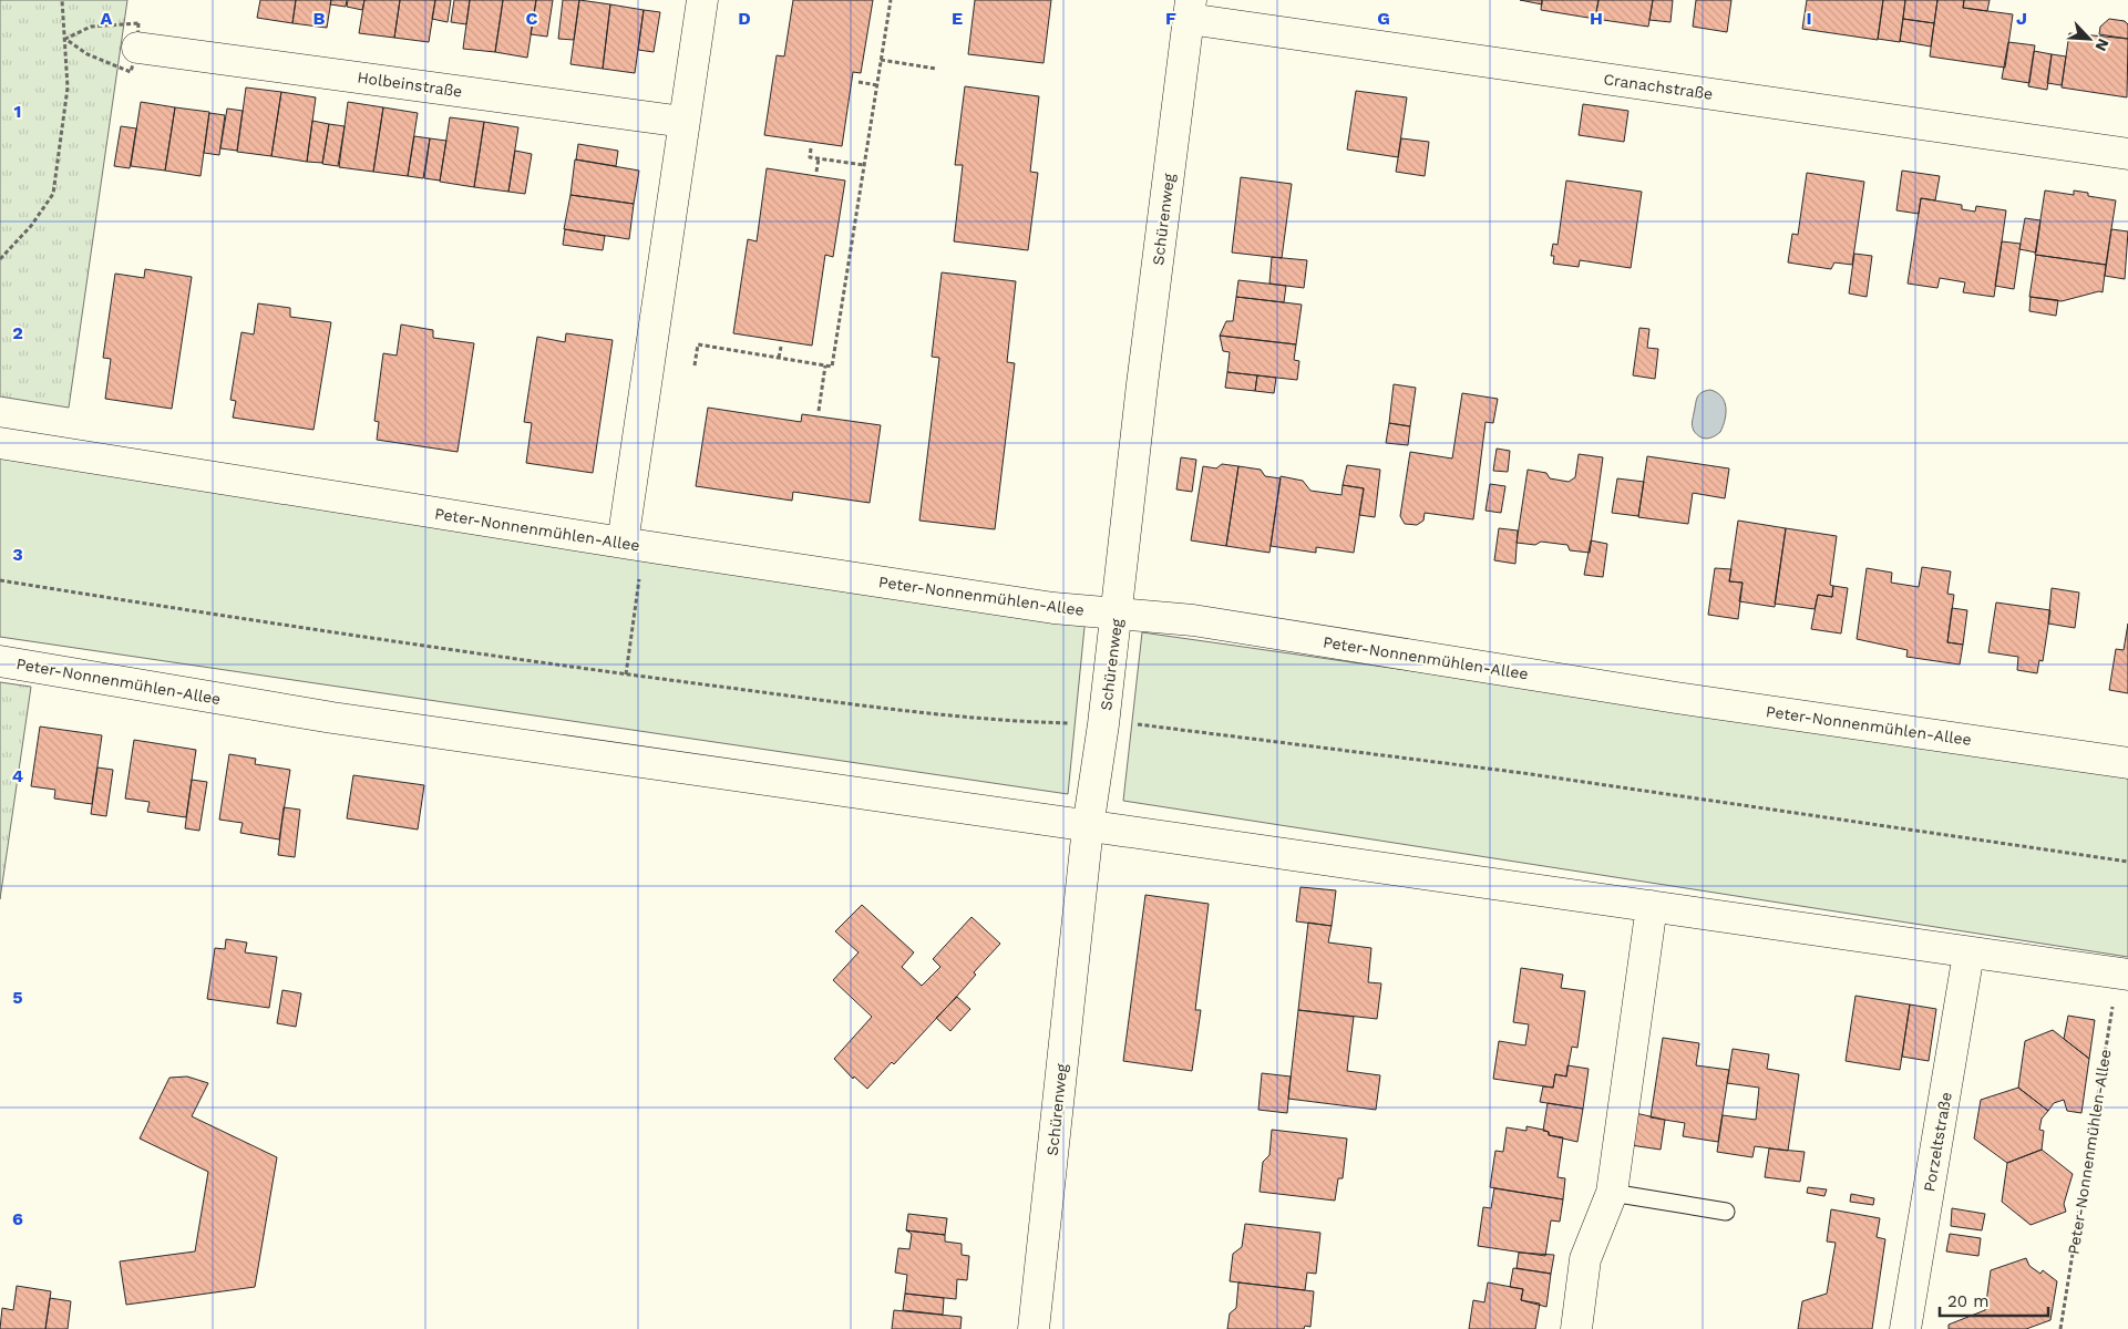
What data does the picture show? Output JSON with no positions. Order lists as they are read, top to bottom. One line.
{"streets":{"street":["Holbeinstraße","Cranachstraße","Schürenweg","Peter-Nonnenmühlen-Allee","Porzeltstraße"]},"crossings":[["Cranachstraße","Schürenweg"],["Schürenweg","Peter-Nonnenmühlen-Allee"],["Peter-Nonnenmühlen-Allee","Porzeltstraße"]],"scale_bar":"20 m","north":"bottom right","grid":{"columns":["A","B","C","D","E","F","G","H","I","J"],"rows":["1","2","3","4","5","6"]}}
